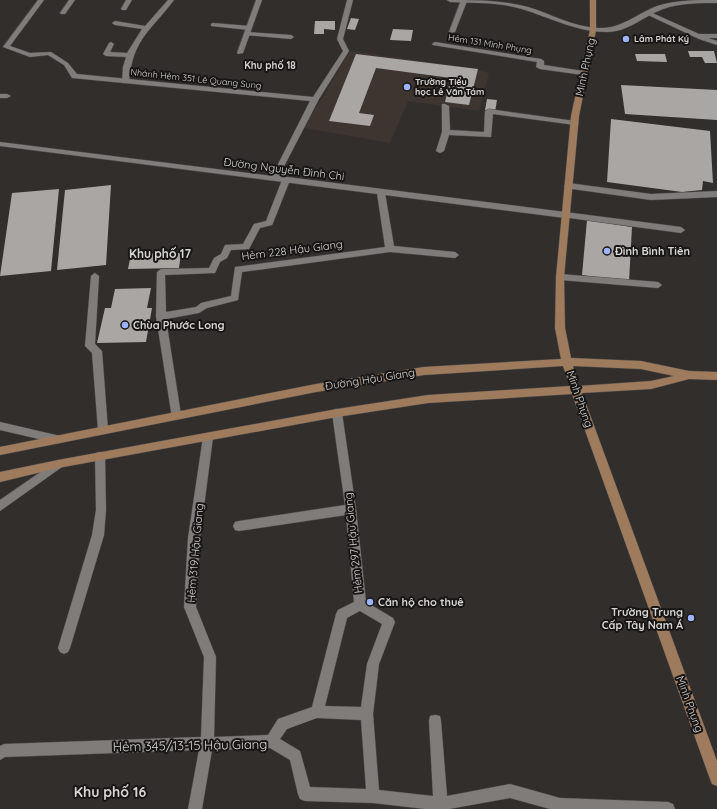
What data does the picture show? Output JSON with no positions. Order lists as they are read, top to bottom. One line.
{"streets":{"main road":["Minh Phụng","Đường Hậu Giang"],"street":["Hẻm 131 Minh Phụng","Nhánh Hẻm 351 Lê Quang Sung","Đường Nguyễn Đình Chi","Hẻm 228 Hậu Giang","Hẻm 297 Hậu Giang","Hẻm 319 Hậu Giang","Hẻm 345/13-15 Hậu Giang"]},"crossings":[["Hẻm 131 Minh Phụng","Minh Phụng"],["Minh Phụng","Đường Nguyễn Đình Chi"],["Minh Phụng","Đường Hậu Giang"],["Đường Nguyễn Đình Chi","Hẻm 228 Hậu Giang"],["Hẻm 228 Hậu Giang","Đường Hậu Giang"],["Đường Hậu Giang","Hẻm 297 Hậu Giang"],["Đường Hậu Giang","Hẻm 319 Hậu Giang"],["Hẻm 297 Hậu Giang","Hẻm 345/13-15 Hậu Giang"],["Hẻm 319 Hậu Giang","Hẻm 345/13-15 Hậu Giang"]],"districts":["Khu phố 18","Khu phố 17","Khu phố 16"],"places":["Lâm Phát Ký","Trường Tiểu học Lê Văn Tám","Đình Bình Tiên","Chùa Phước Long","Căn hộ cho thuê","Trường Trung Cấp Tây Nam Á"]}
